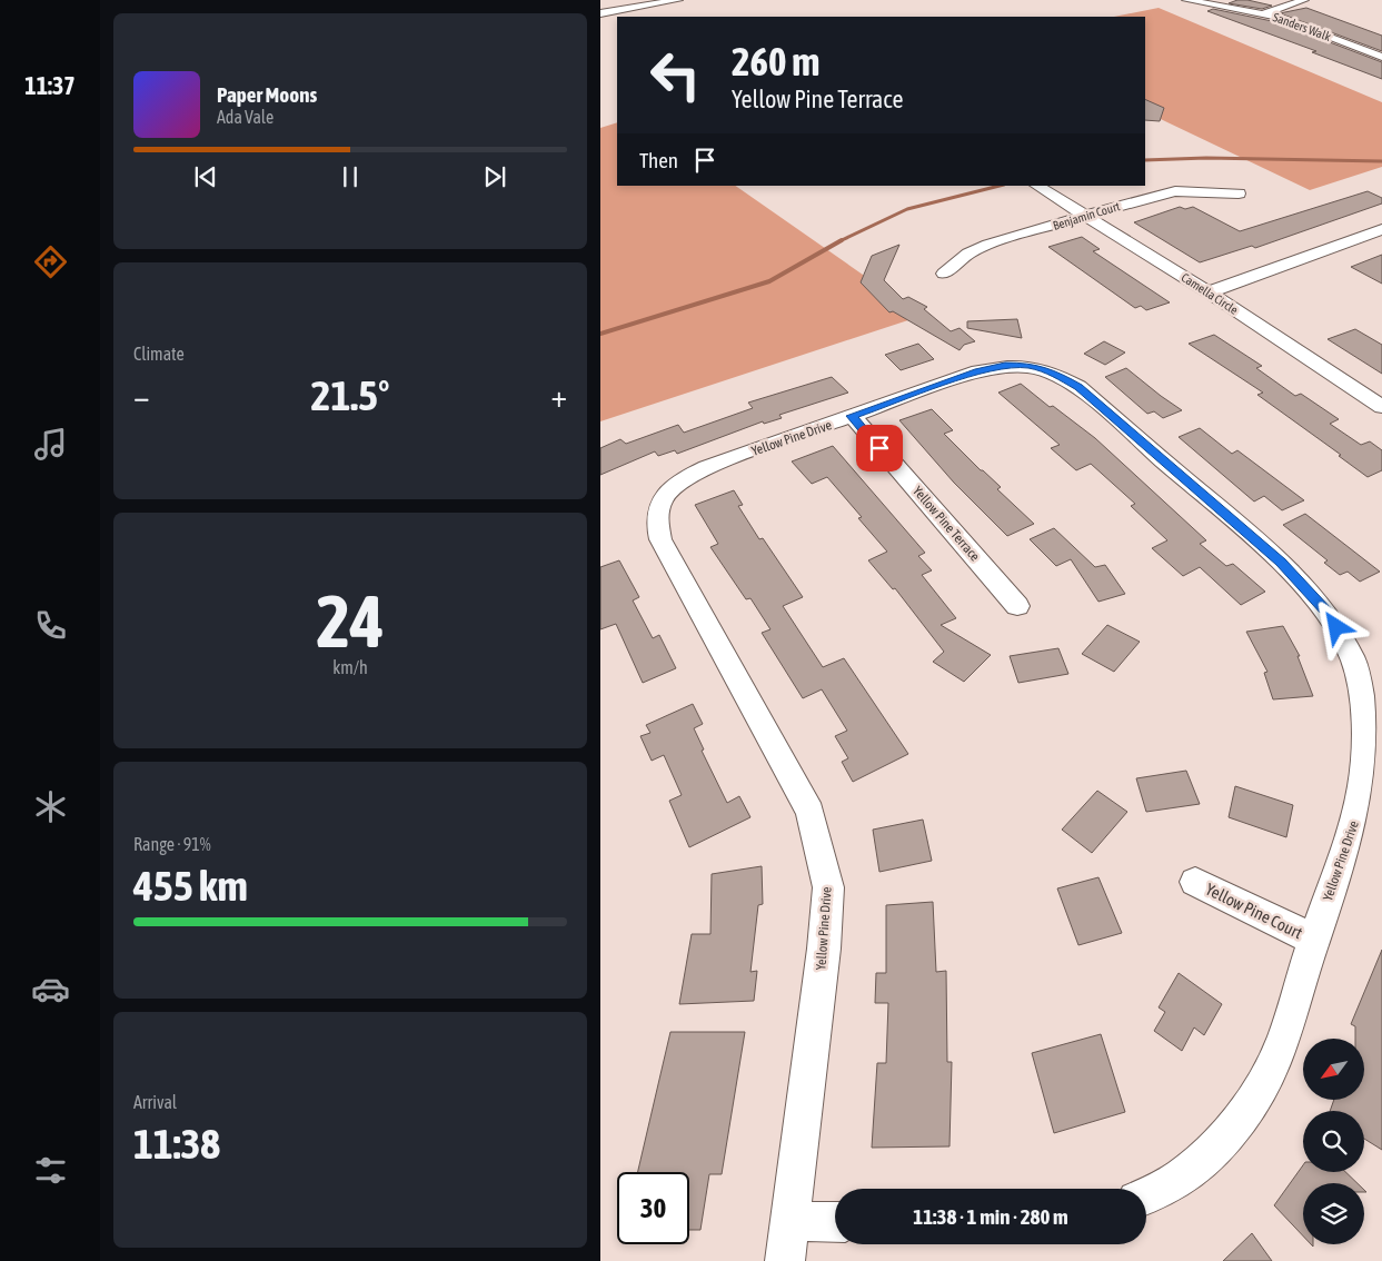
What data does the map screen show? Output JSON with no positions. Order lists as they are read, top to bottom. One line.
{"streets":{"street":["Sanders Walk","Benjamin Court","Camella Circle","Yellow Pine Drive","Yellow Pine Terrace","Yellow Pine Court"]},"crossings":[["Benjamin Court","Camella Circle"],["Yellow Pine Drive","Yellow Pine Terrace"],["Yellow Pine Drive","Yellow Pine Court"]],"north":"bottom left","page":{"tabs":"11:37","turn":["260 m","Yellow Pine Terrace"],"song":["Paper Moons","Ada Vale"],"then":"Then","tile":["Climate",["24","km/h"],["Range · 91%","455 km"],["Arrival","11:38"]],"heat":["−","21.5°","+"],"limit":"30","trip":"11:38 · 1 min · 280 m"}}
